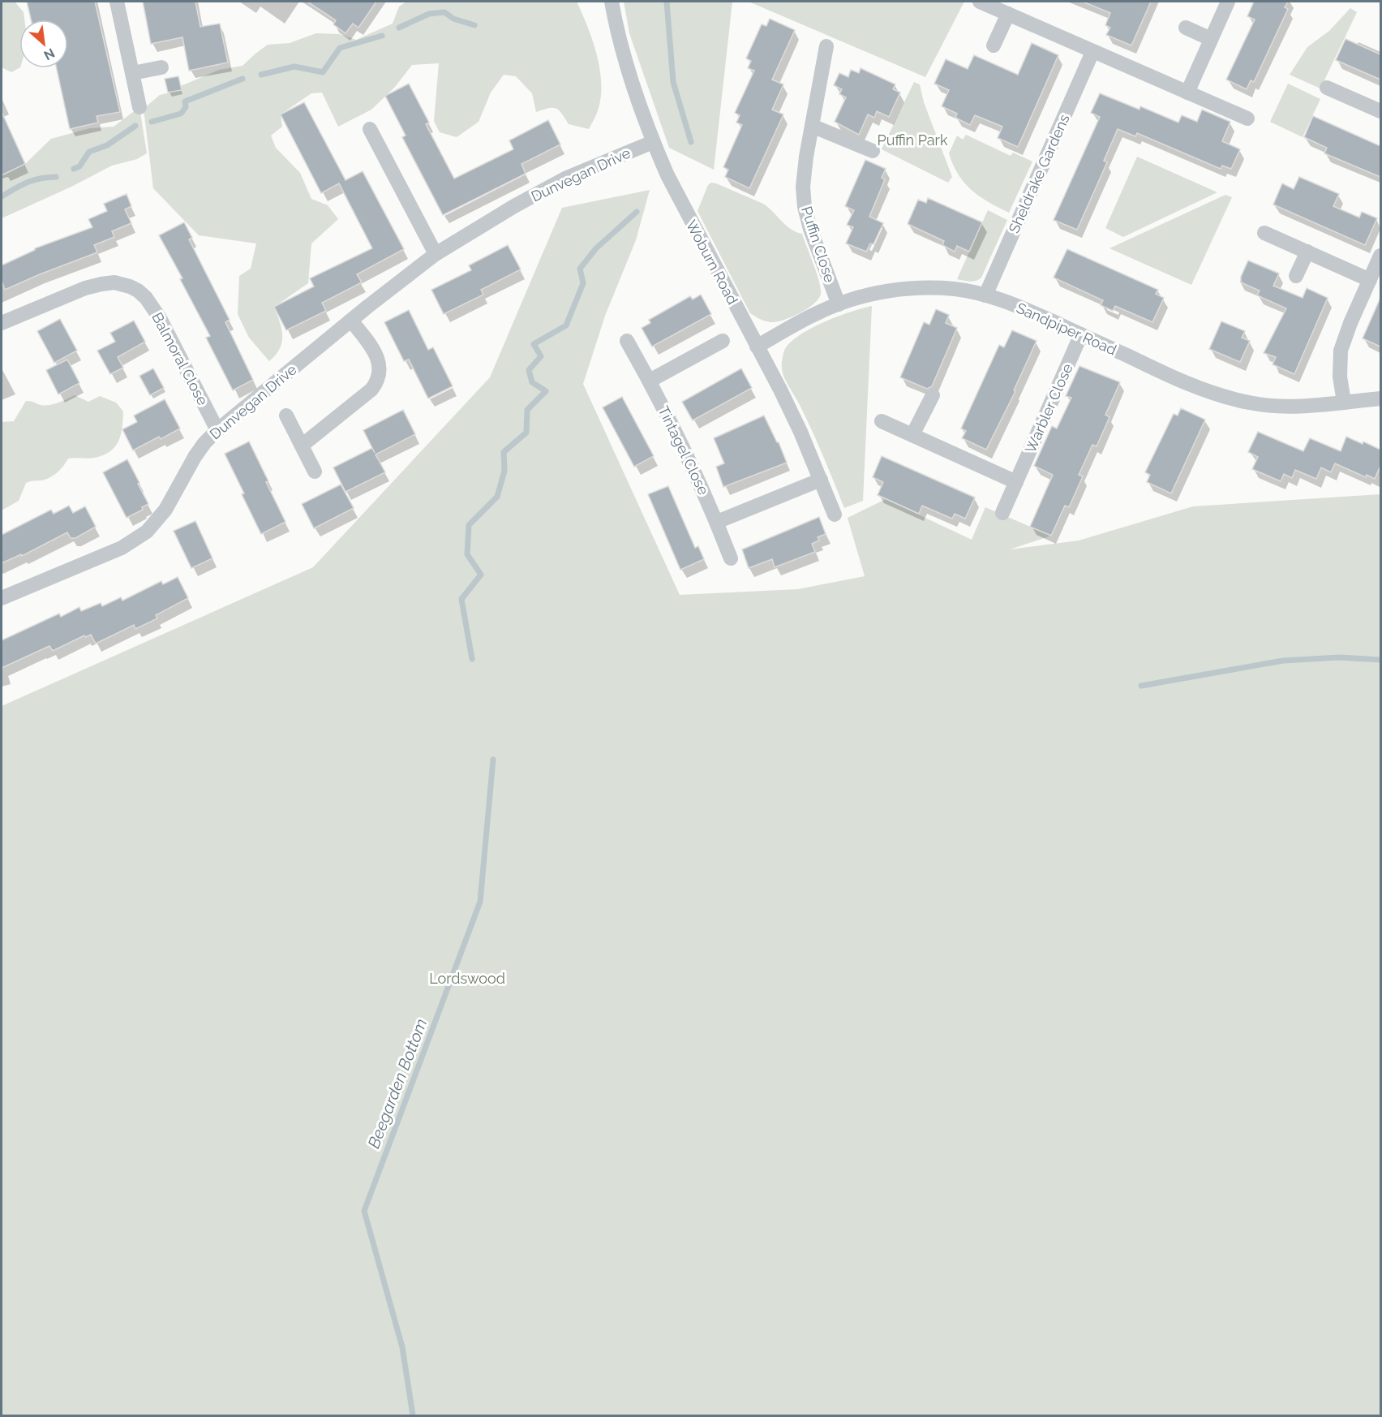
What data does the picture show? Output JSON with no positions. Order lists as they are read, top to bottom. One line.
{"streets":{"street":["Sheldrake Gardens","Dunvegan Drive","Puffin Close","Woburn Road","Sandpiper Road","Balmoral Close","Warbler Close","Tintagel Close"]},"crossings":[["Sheldrake Gardens","Sandpiper Road"],["Dunvegan Drive","Woburn Road"],["Dunvegan Drive","Balmoral Close"],["Puffin Close","Sandpiper Road"],["Woburn Road","Sandpiper Road"],["Sandpiper Road","Warbler Close"]],"water":["Beegarden Bottom"],"parks":["Puffin Park","Lordswood"],"north":"bottom right"}
